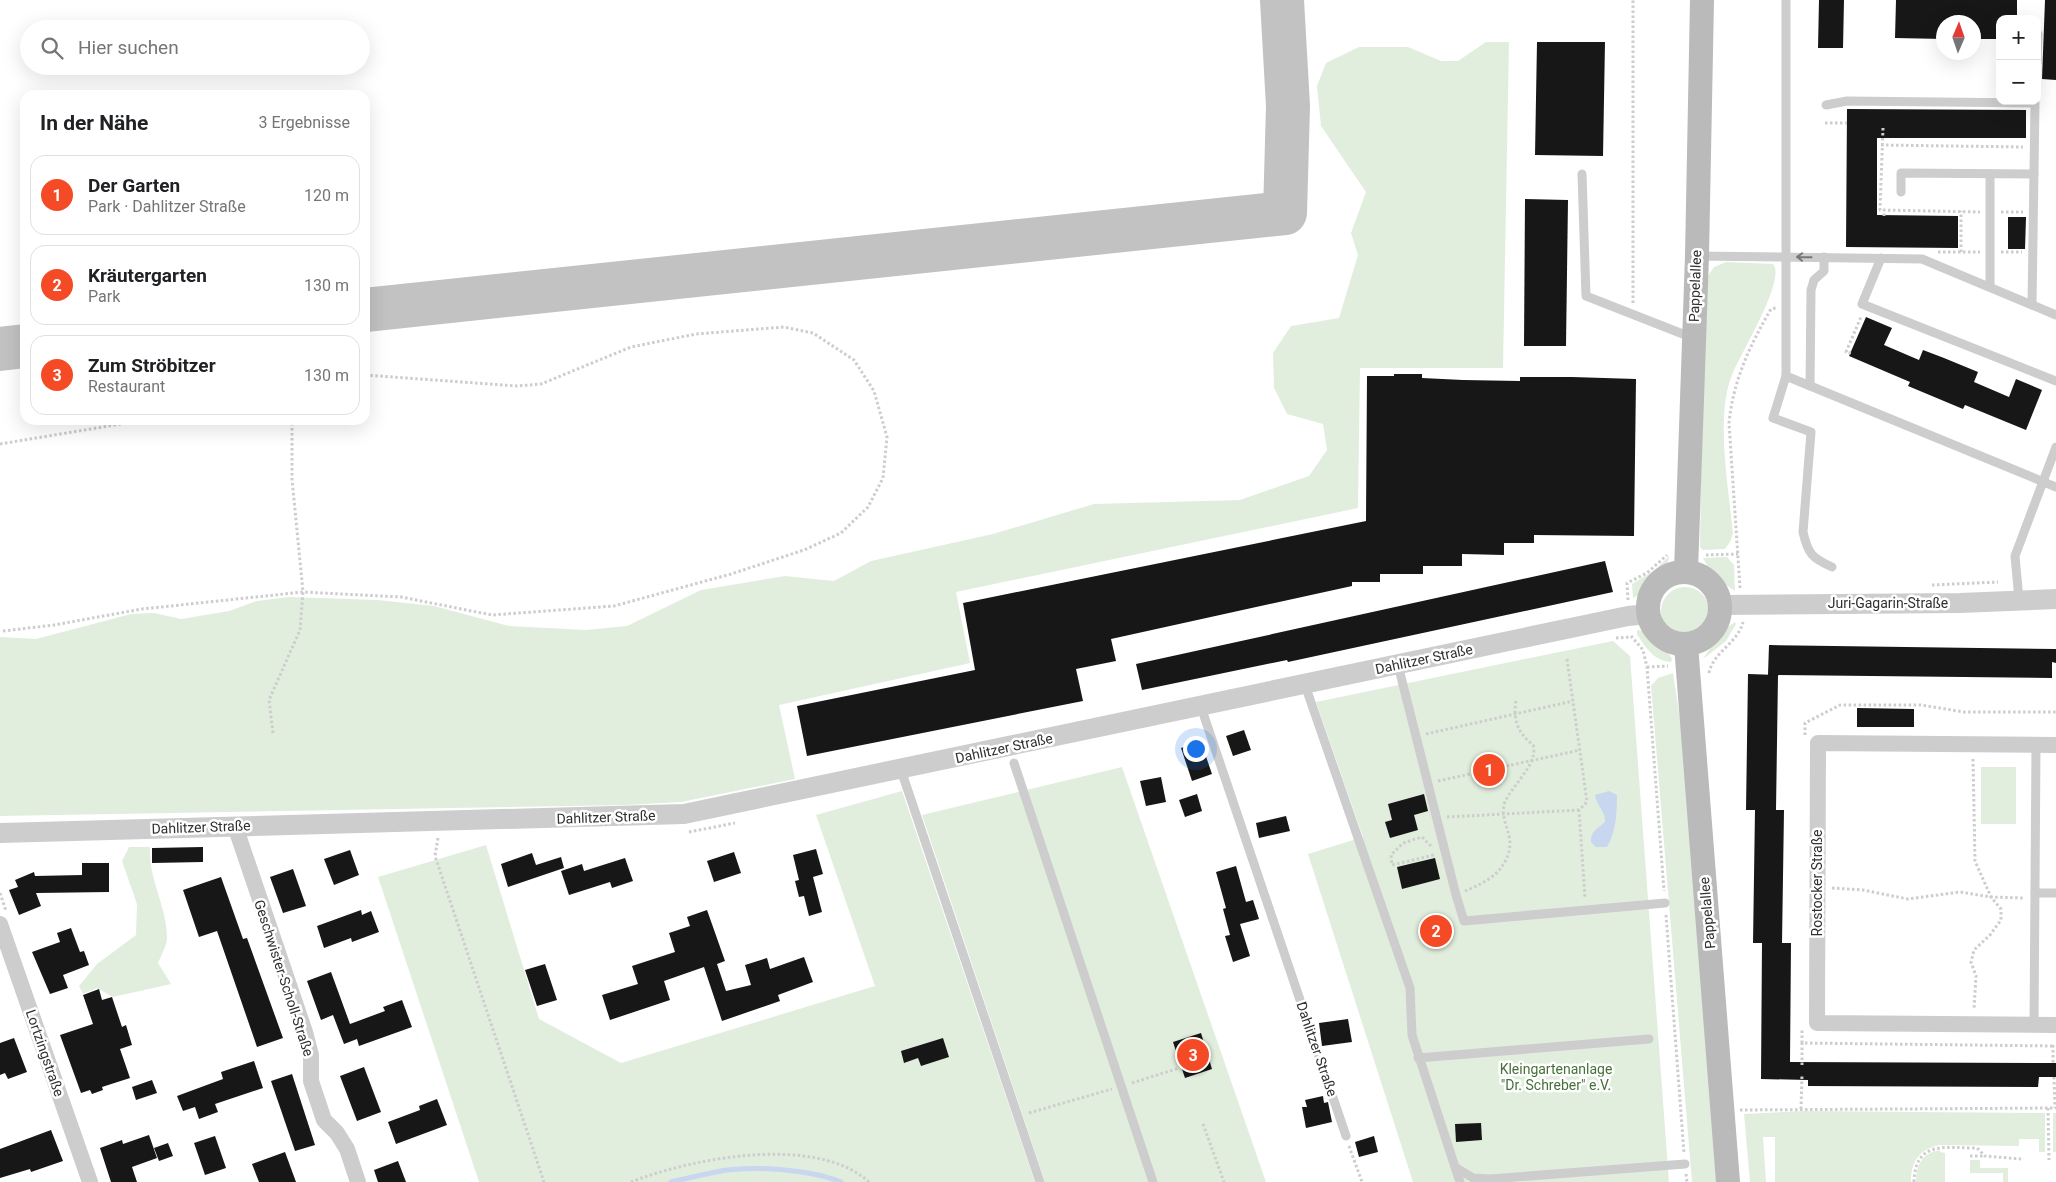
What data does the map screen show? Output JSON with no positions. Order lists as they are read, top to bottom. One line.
{"streets":{"main road":["Pappelallee"],"street":["Juri-Gagarin-Straße","Dahlitzer Straße","Rostocker Straße","Geschwister-Scholl-Straße","Lortzingstraße"]},"crossings":[["Pappelallee","Juri-Gagarin-Straße"],["Pappelallee","Dahlitzer Straße"],["Juri-Gagarin-Straße","Dahlitzer Straße"],["Dahlitzer Straße","Geschwister-Scholl-Straße"]],"parks":["Kleingartenanlage \"Dr. Schreber\" e.V."],"north":"top","page":{"map_buttons":["+","−"],"search":"Hier suchen","heading":["In der Nähe","3 Ergebnisse"],"list":[{"mark":"1","name":"Der Garten","note":"Park · Dahlitzer Straße","value":"120 m"},{"mark":"2","name":"Kräutergarten","note":"Park","value":"130 m"},{"mark":"3","name":"Zum Ströbitzer","note":"Restaurant","value":"130 m"}],"pins":["1","2","3"]}}
